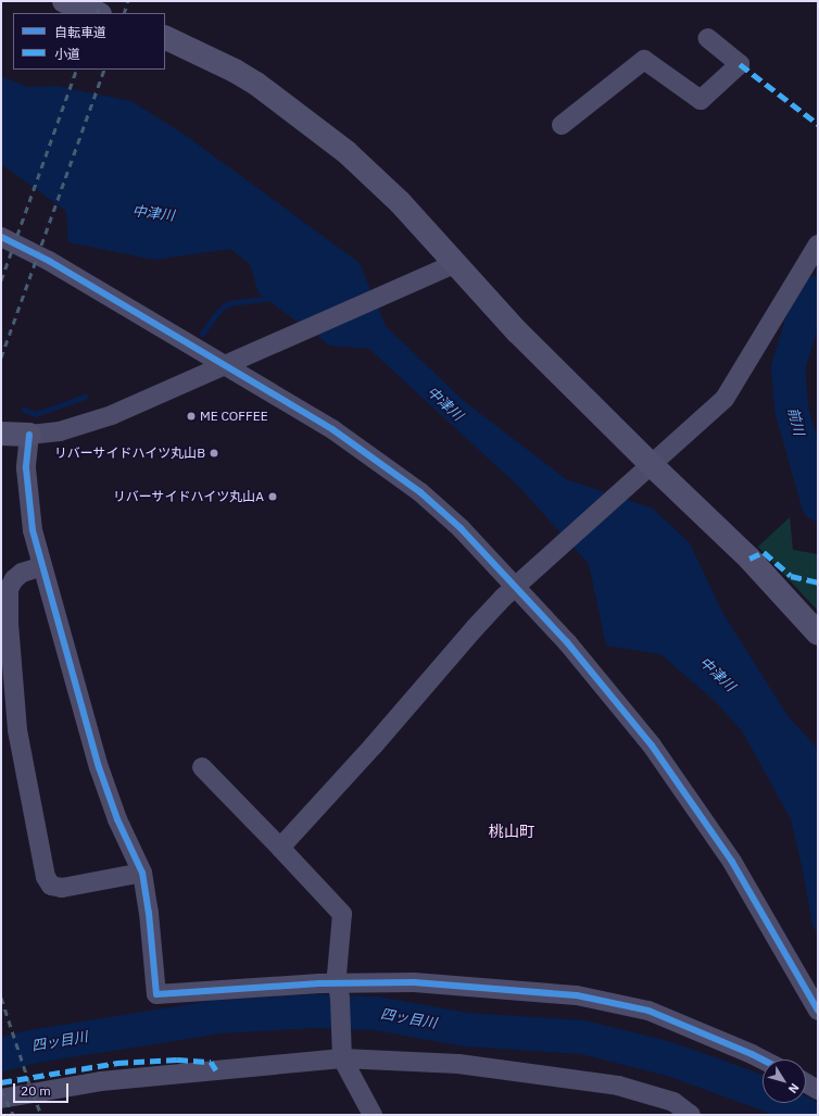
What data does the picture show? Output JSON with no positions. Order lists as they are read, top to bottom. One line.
{"districts":["桃山町"],"water":["中津川","前川","四ッ目川"],"places":["ME COFFEE","リバーサイドハイツ丸山B","リバーサイドハイツ丸山A"],"legend":["自転車道","小道"],"scale_bar":"20 m","north":"bottom right"}
